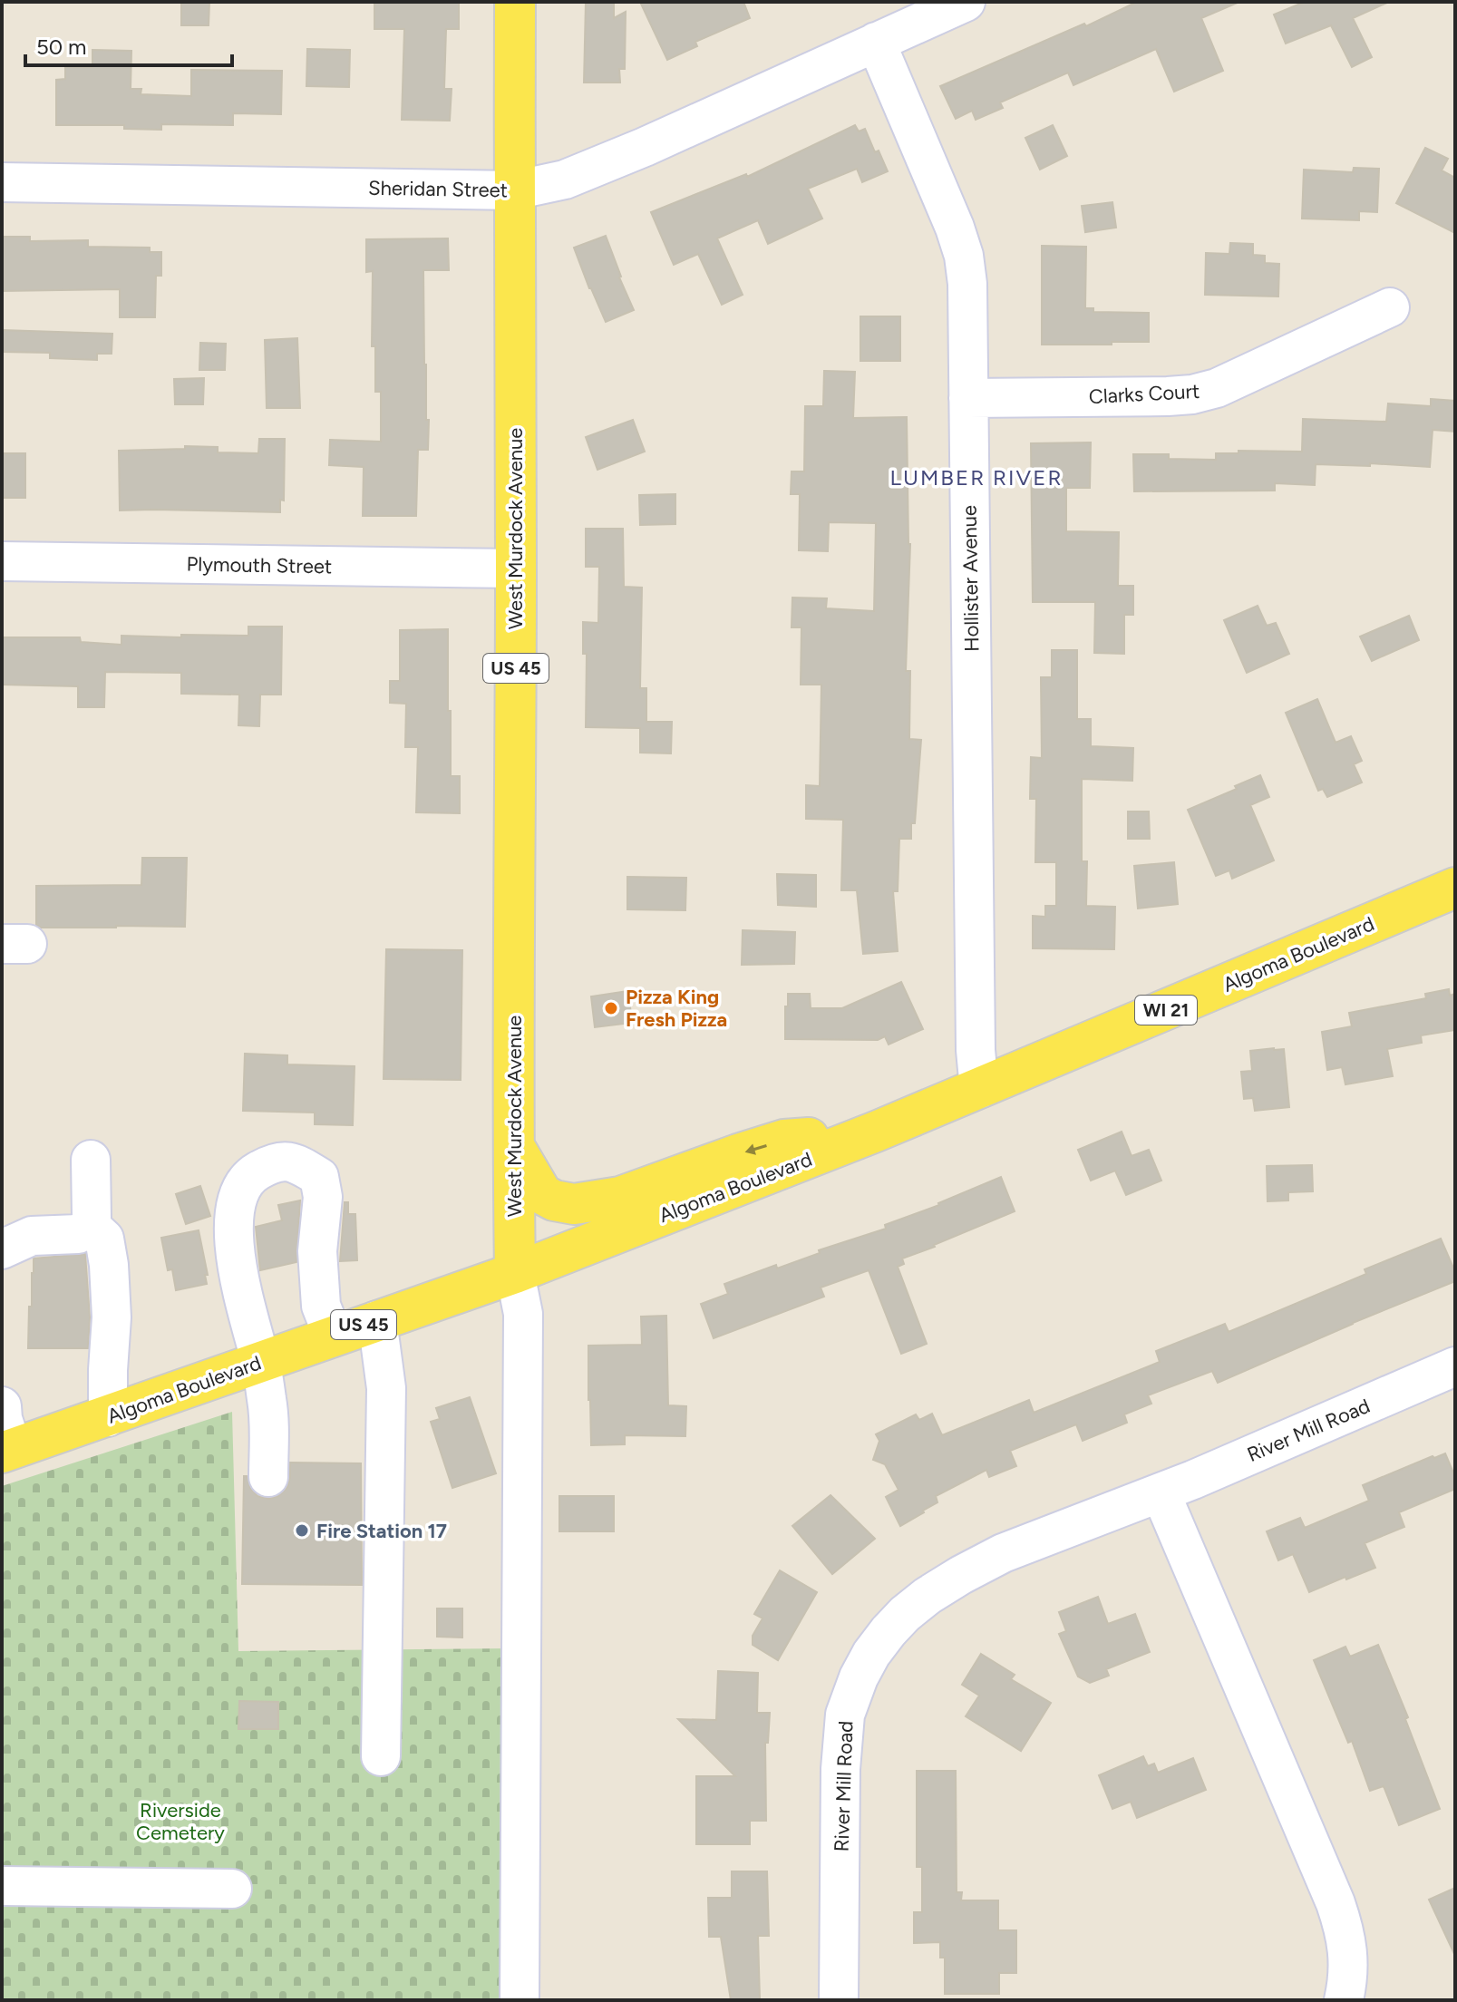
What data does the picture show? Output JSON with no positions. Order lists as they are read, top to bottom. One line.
{"streets":{"main road":["West Murdock Avenue","US 45","Algoma Boulevard","WI 21"],"street":["Sheridan Street","Clarks Court","Plymouth Street","Hollister Avenue","River Mill Road"]},"crossings":[["Sheridan Street","West Murdock Avenue"],["Sheridan Street","Hollister Avenue"],["Clarks Court","Hollister Avenue"],["West Murdock Avenue","Plymouth Street"],["West Murdock Avenue","Algoma Boulevard"],["Hollister Avenue","Algoma Boulevard"]],"districts":["LUMBER RIVER"],"parks":["Riverside Cemetery"],"places":["Pizza King Fresh Pizza","Fire Station 17"],"scale_bar":"50 m"}
